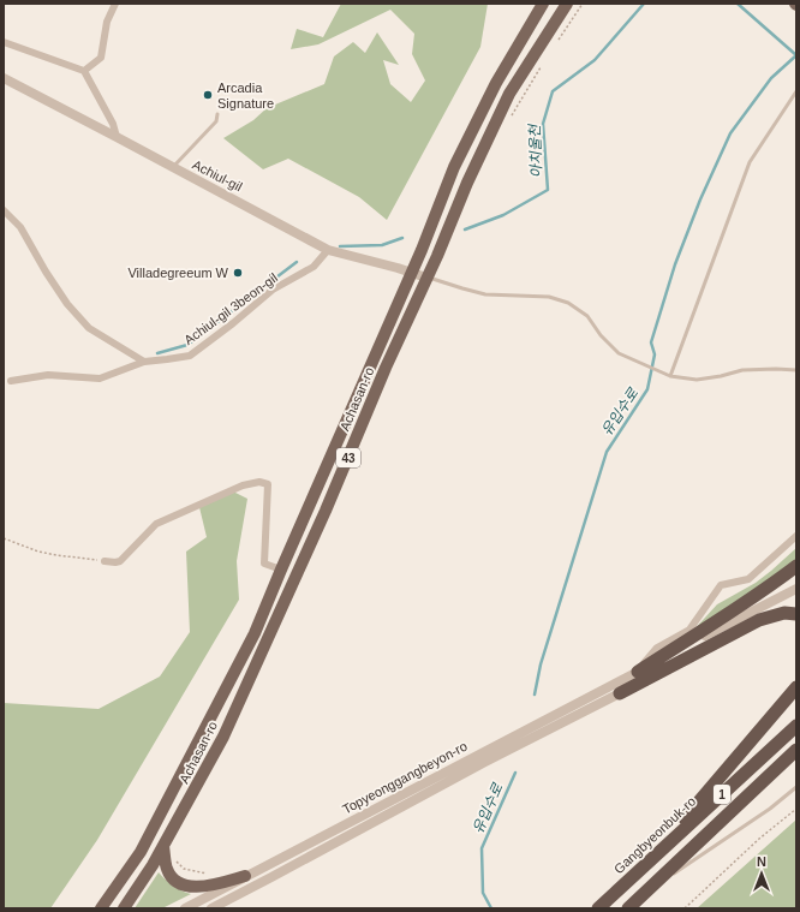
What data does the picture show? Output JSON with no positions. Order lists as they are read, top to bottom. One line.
{"streets":{"highway":["1","Gangbyeonbuk-ro"],"main road":["Achasan-ro","43"],"street":["Achiul-gil","Achiul-gil 3beon-gil","Topyeonggangbeyon-ro"]},"crossings":[["Achiul-gil","Achiul-gil 3beon-gil"],["Achiul-gil","Achasan-ro"]],"water":["아치울천","유입수로"],"places":["Arcadia Signature","Villadegreeum W"],"north":"top"}
